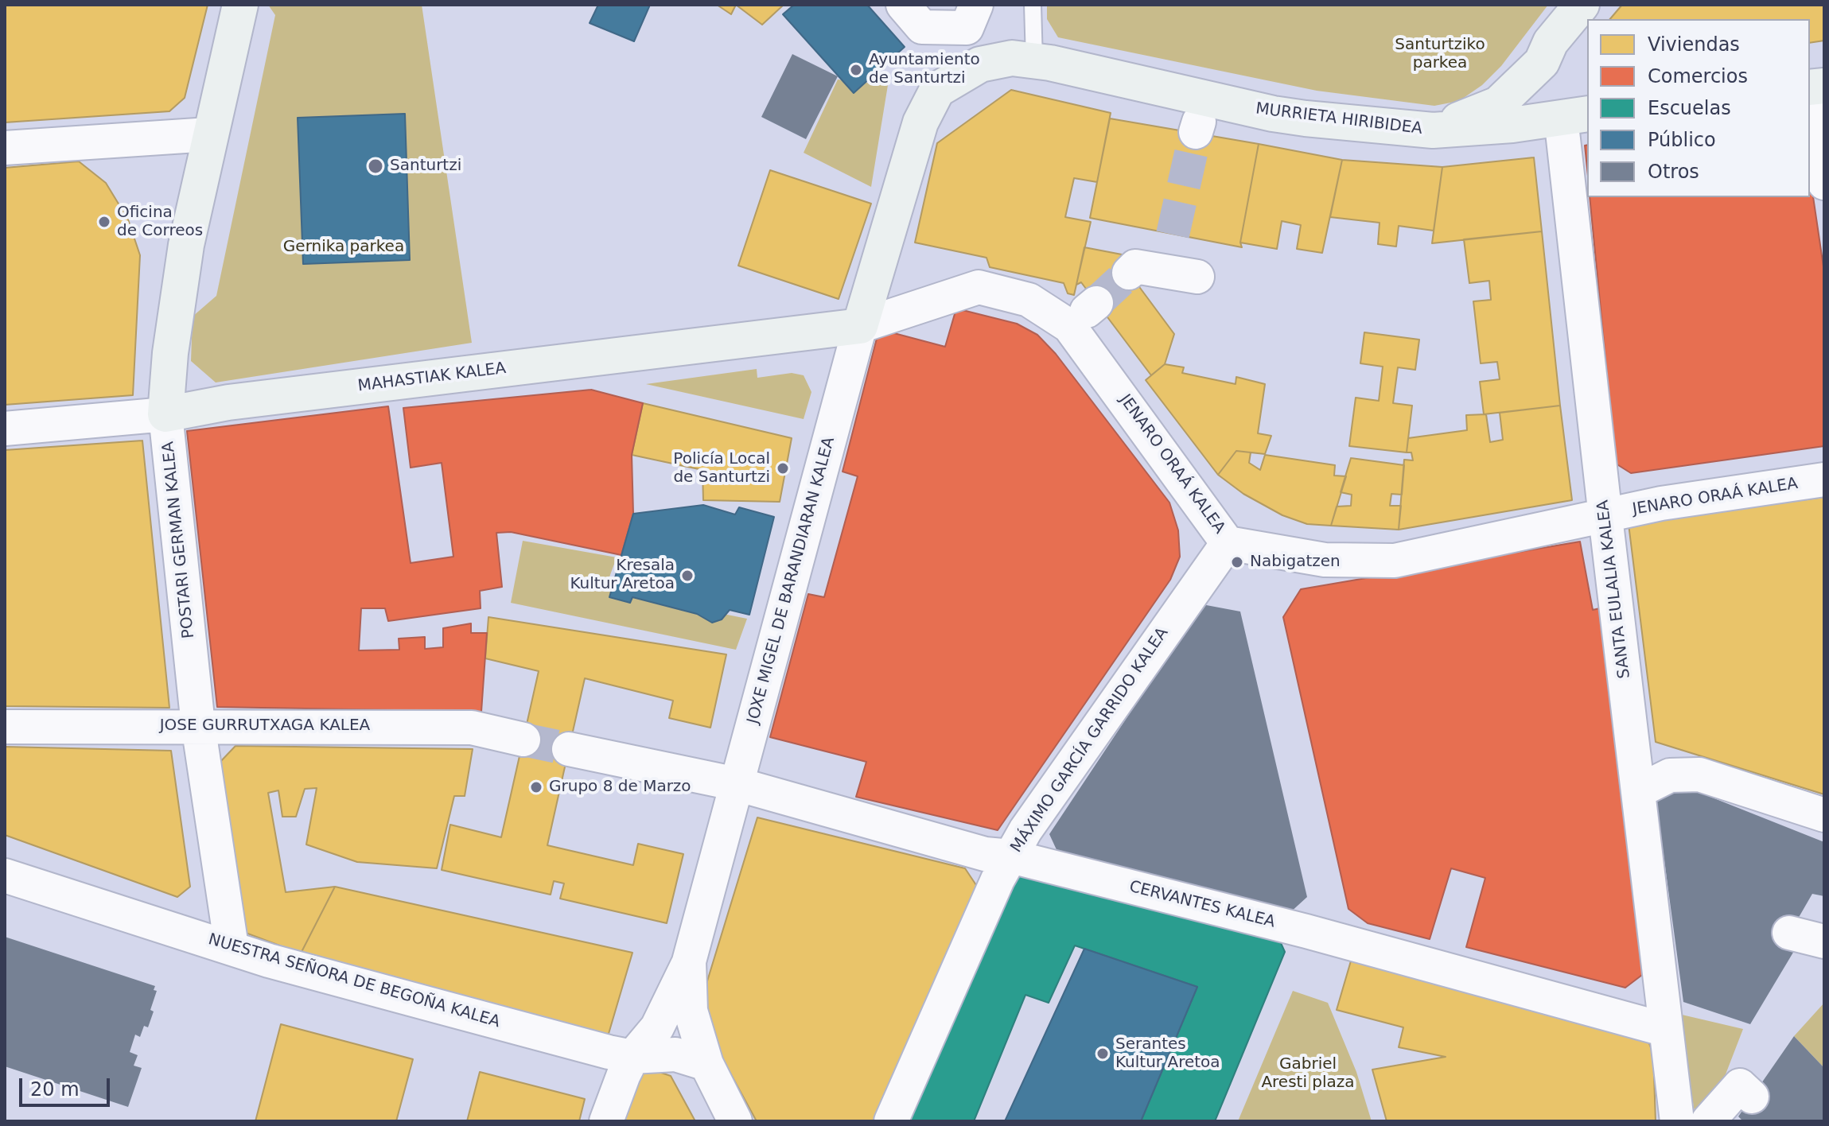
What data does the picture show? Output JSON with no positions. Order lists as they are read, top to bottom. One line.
{"streets":{"street":["MURRIETA HIRIBIDEA","MAHASTIAK KALEA","JENARO ORAÁ KALEA","POSTARI GERMAN KALEA","JOXE MIGEL DE BARANDIARAN KALEA","SANTA EULALIA KALEA","JOSE GURRUTXAGA KALEA","MÁXIMO GARCÍA GARRIDO KALEA","CERVANTES KALEA","NUESTRA SEÑORA DE BEGOÑA KALEA"]},"crossings":[["MURRIETA HIRIBIDEA","JOXE MIGEL DE BARANDIARAN KALEA"],["MURRIETA HIRIBIDEA","SANTA EULALIA KALEA"],["MAHASTIAK KALEA","JENARO ORAÁ KALEA"],["MAHASTIAK KALEA","POSTARI GERMAN KALEA"],["MAHASTIAK KALEA","JOXE MIGEL DE BARANDIARAN KALEA"],["JENARO ORAÁ KALEA","JOXE MIGEL DE BARANDIARAN KALEA"],["JENARO ORAÁ KALEA","SANTA EULALIA KALEA"],["JENARO ORAÁ KALEA","MÁXIMO GARCÍA GARRIDO KALEA"],["POSTARI GERMAN KALEA","JOSE GURRUTXAGA KALEA"],["POSTARI GERMAN KALEA","NUESTRA SEÑORA DE BEGOÑA KALEA"],["JOXE MIGEL DE BARANDIARAN KALEA","CERVANTES KALEA"],["JOXE MIGEL DE BARANDIARAN KALEA","NUESTRA SEÑORA DE BEGOÑA KALEA"],["SANTA EULALIA KALEA","CERVANTES KALEA"],["MÁXIMO GARCÍA GARRIDO KALEA","CERVANTES KALEA"]],"parks":["Santurtziko parkea","Gernika parkea","Gabriel Aresti plaza"],"places":["Ayuntamiento de Santurtzi","Santurtzi","Oficina de Correos","Policía Local de Santurtzi","Nabigatzen","Kresala Kultur Aretoa","Grupo 8 de Marzo","Serantes Kultur Aretoa"],"legend":["Viviendas","Comercios","Escuelas","Público","Otros"],"scale_bar":"20 m"}
